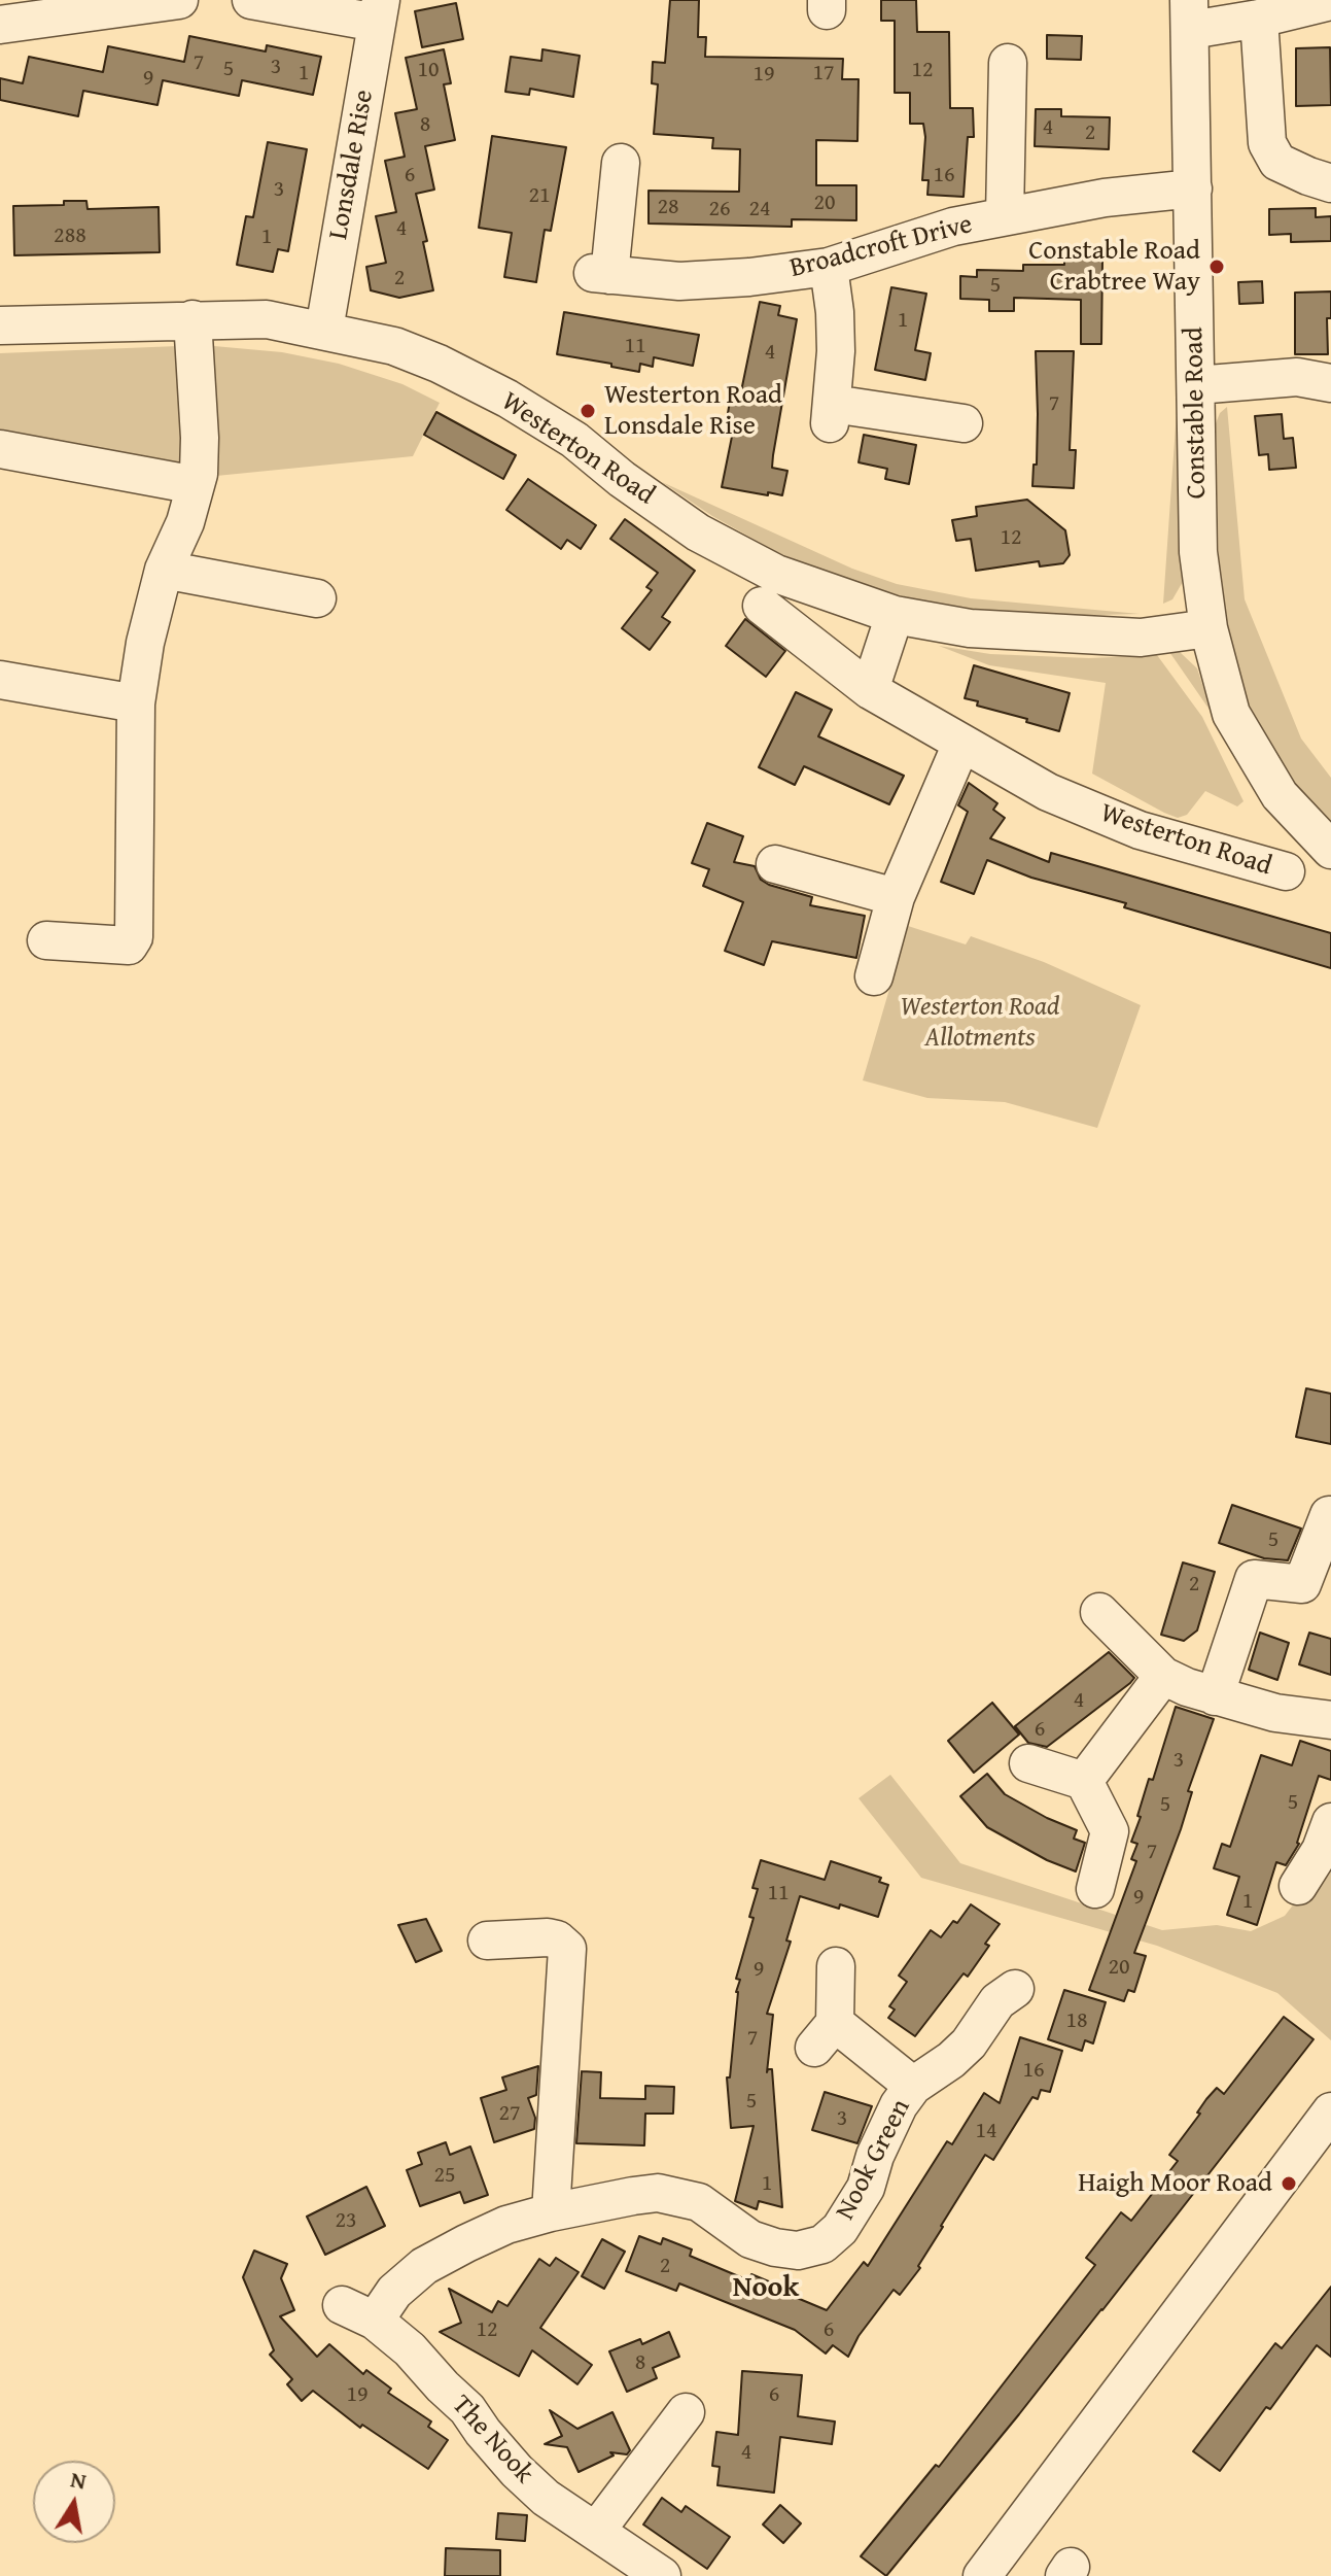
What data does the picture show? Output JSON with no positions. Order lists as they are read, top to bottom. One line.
{"streets":{"street":["Lonsdale Rise","Broadcroft Drive","Constable Road","Westerton Road","Nook Green","The Nook"]},"crossings":[["Lonsdale Rise","Westerton Road"],["Broadcroft Drive","Constable Road"],["Constable Road","Westerton Road"],["Nook Green","The Nook"]],"districts":["Nook"],"parks":["Westerton Road Allotments"],"places":["Constable Road Crabtree Way","Westerton Road Lonsdale Rise","Haigh Moor Road"],"house_numbers":["7","3","5","10","12","1","17","19","9","8","4","2","6","16","3","21","20","28","26","24","4","288","1","2","5","1","11","4","7","12","5","2","4","6","3","5","5","7","11","9","1","20","9","18","7","16","5","27","3","14","25","1","23","2","12","6","8","19","6","4"],"north":"top"}
